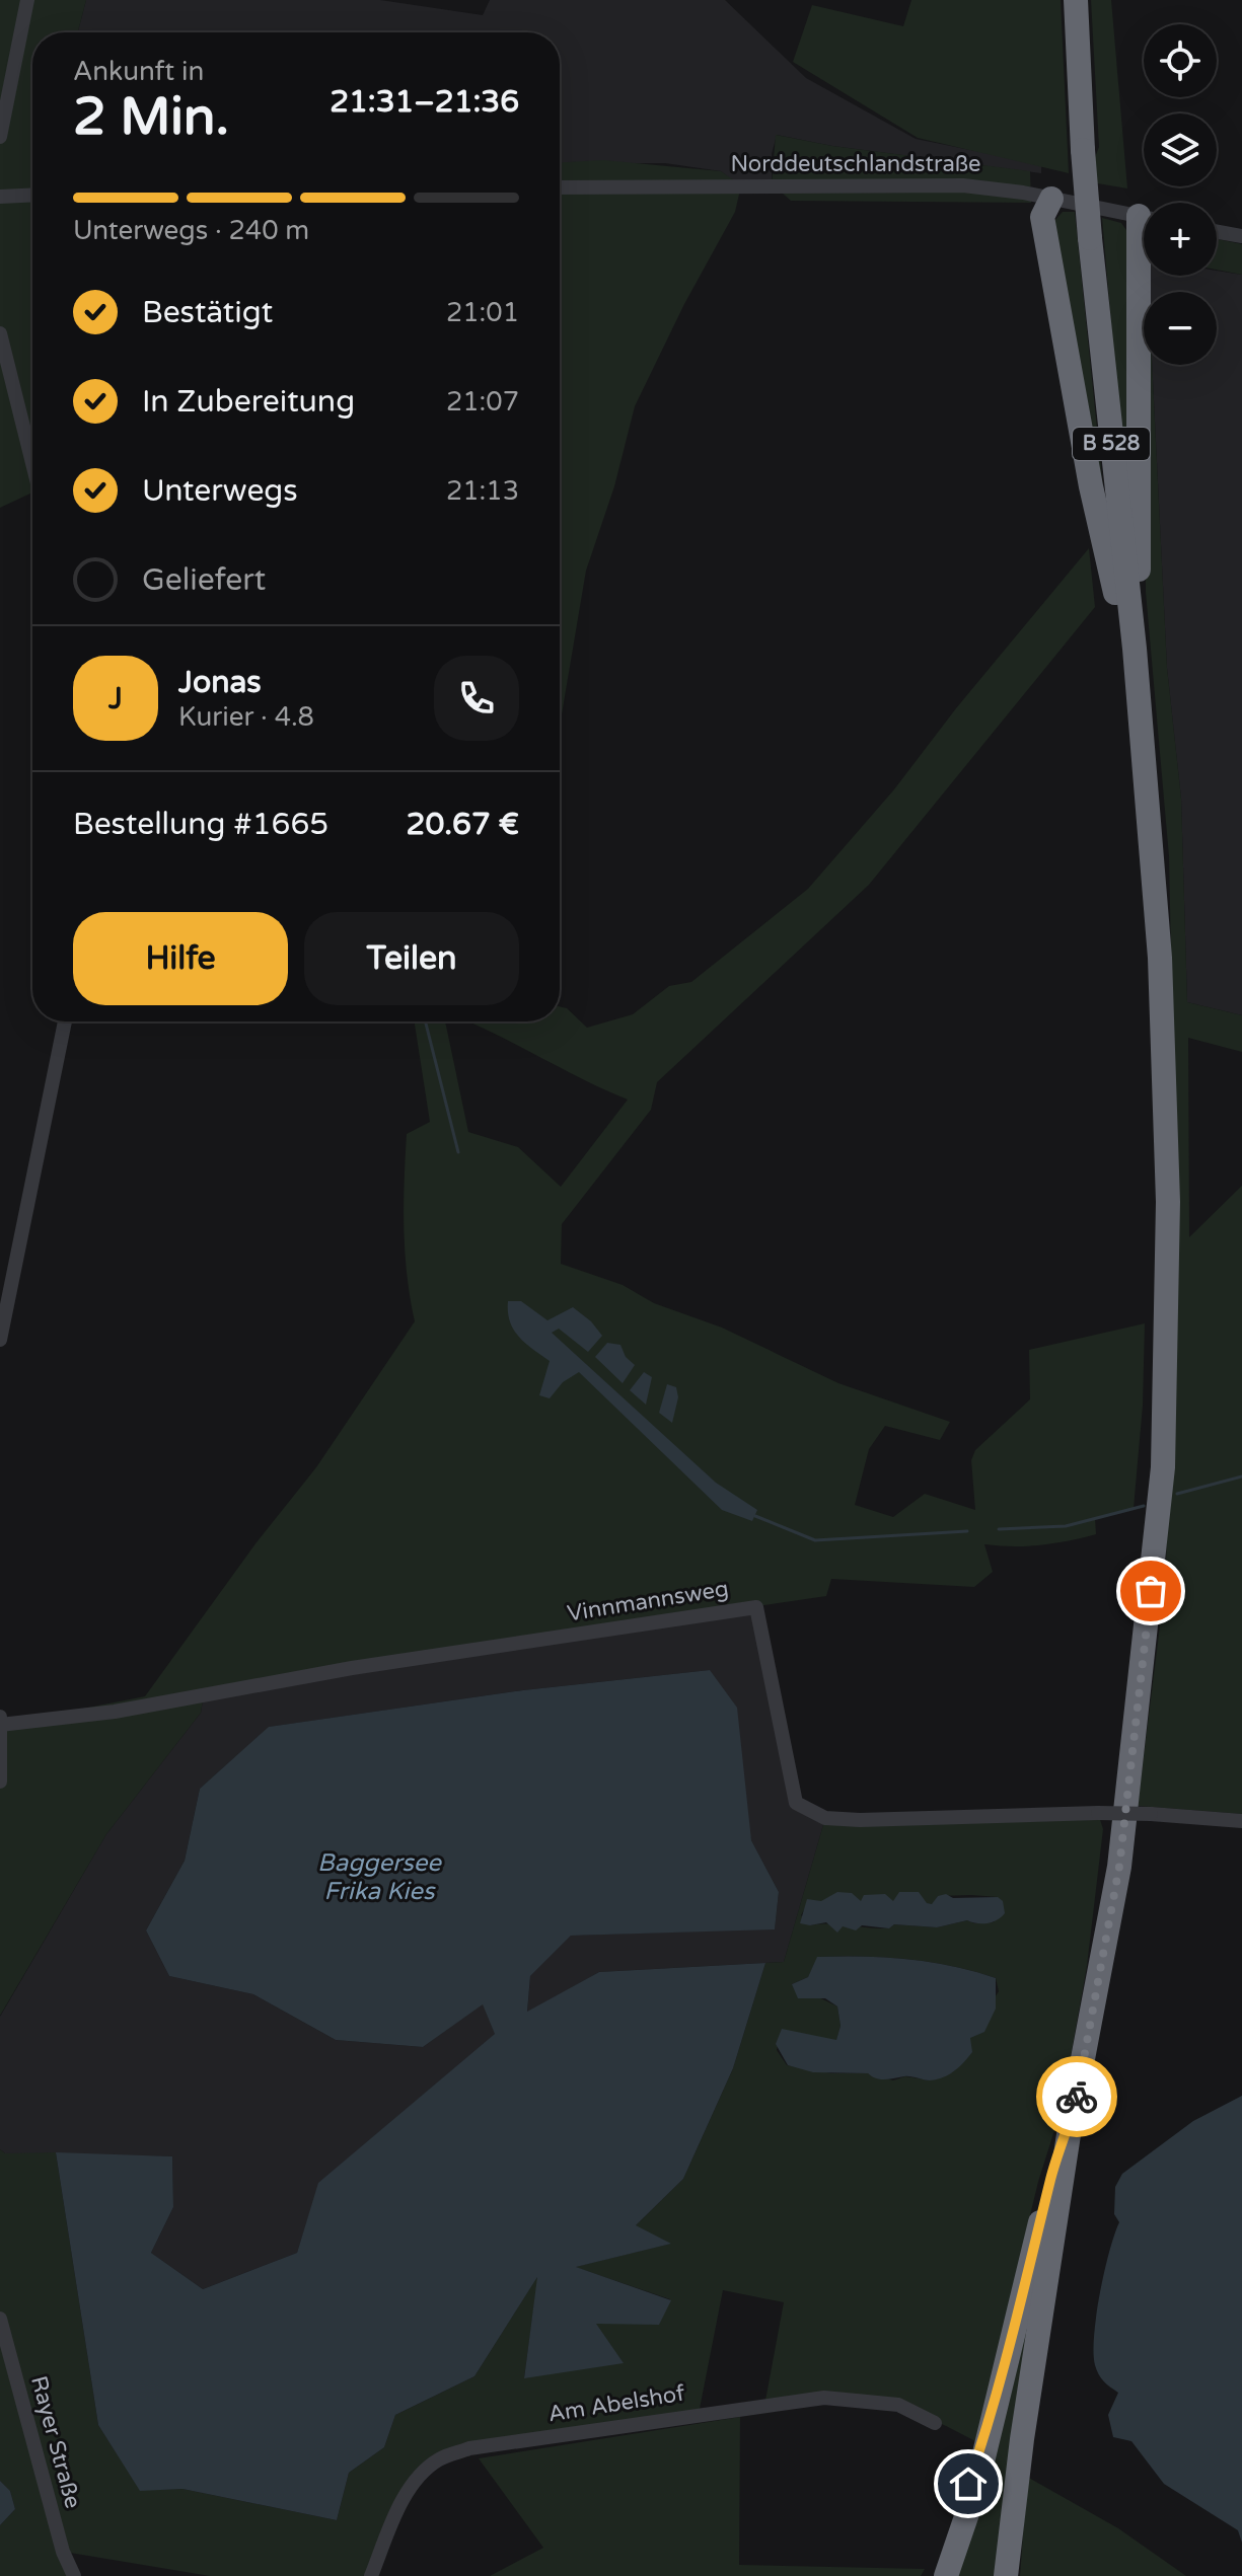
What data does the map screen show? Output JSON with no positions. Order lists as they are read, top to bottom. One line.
{"streets":{"highway":["B 528"],"street":["Norddeutschlandstraße","Vinnmannsweg","Am Abelshof","Rayer Straße"]},"water":["Baggersee Frika Kies"],"page":{"map_buttons":["+","−"],"heading":["2 Min.","Ankunft in","21:31–21:36"],"panel":["Jonas","Kurier · 4.8","Bestellung #1665","20.67 €"],"bar":"Unterwegs · 240 m","list":[["Bestätigt","21:01"],["In Zubereitung","21:07"],["Unterwegs","21:13"],"Geliefert"],"round":"J","buttons":["Hilfe","Teilen"]}}
